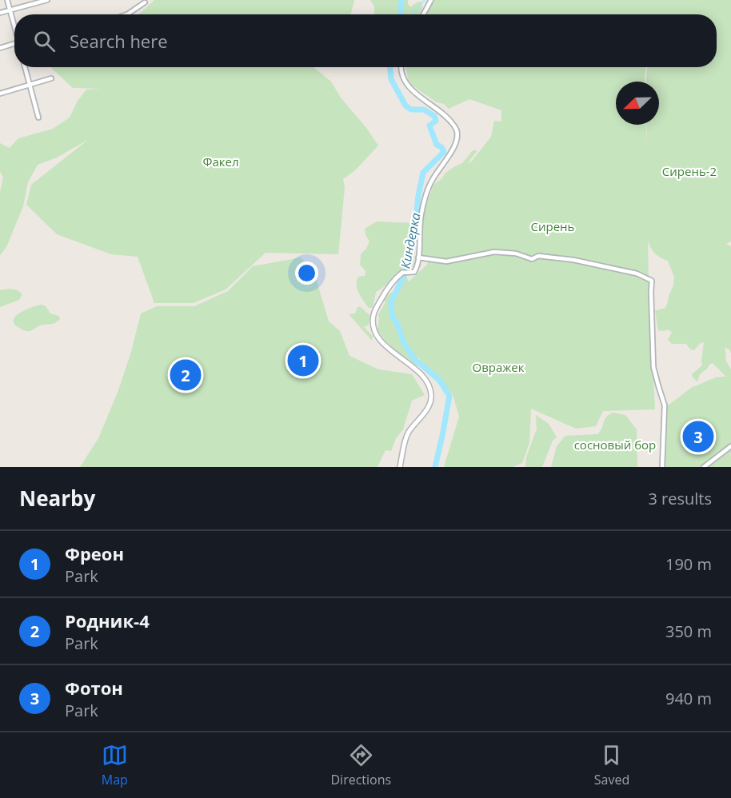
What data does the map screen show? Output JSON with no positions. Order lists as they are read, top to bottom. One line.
{"water":["Киндерка"],"parks":["Факел","Сирень-2","Сирень","Овражек","сосновый бор"],"north":"bottom left","page":{"search":"Search here","pins":["1","2","3"],"heading":["Nearby","3 results"],"list":[{"mark":"1","name":"Фреон","note":"Park","value":"190 m"},{"mark":"2","name":"Родник-4","note":"Park","value":"350 m"},{"mark":"3","name":"Фотон","note":"Park","value":"940 m"}],"nav":["Map","Directions","Saved"]}}
